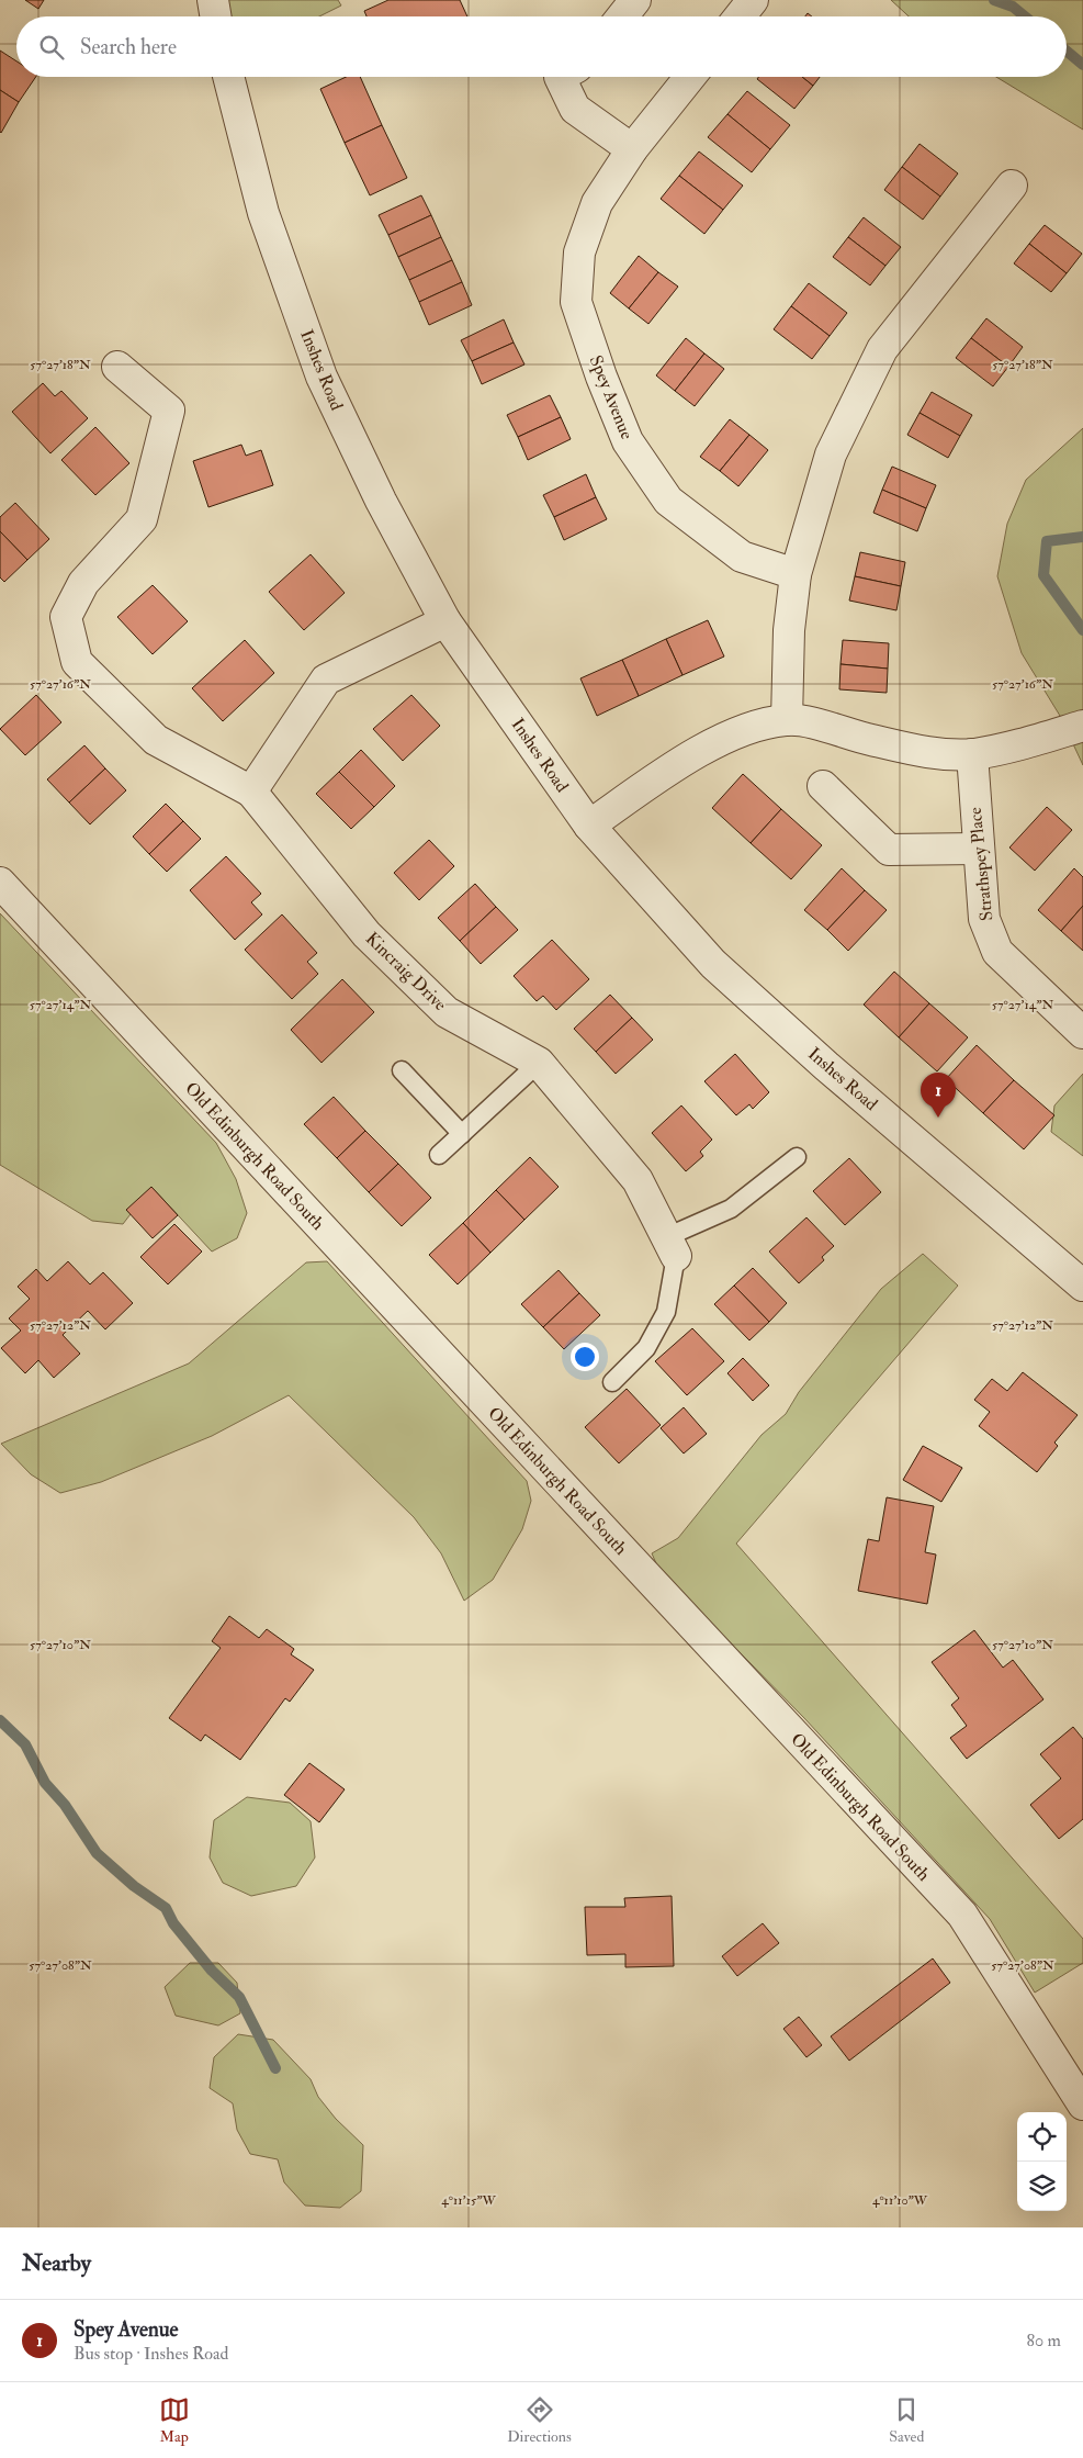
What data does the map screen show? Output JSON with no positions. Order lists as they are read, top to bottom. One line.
{"streets":{"street":["Inshes Road","Spey Avenue","Strathspey Place","Kincraig Drive","Old Edinburgh Road South"]},"page":{"search":"Search here","pins":"1","heading":"Nearby","list":[{"mark":"1","name":"Spey Avenue","note":"Bus stop · Inshes Road","value":"80 m"}],"nav":["Map","Directions","Saved"]},"coordinates":["57°27'18\"N","57°27'16\"N","57°27'14\"N","57°27'12\"N","57°27'10\"N","57°27'08\"N","4°11'15\"W","4°11'10\"W"]}
